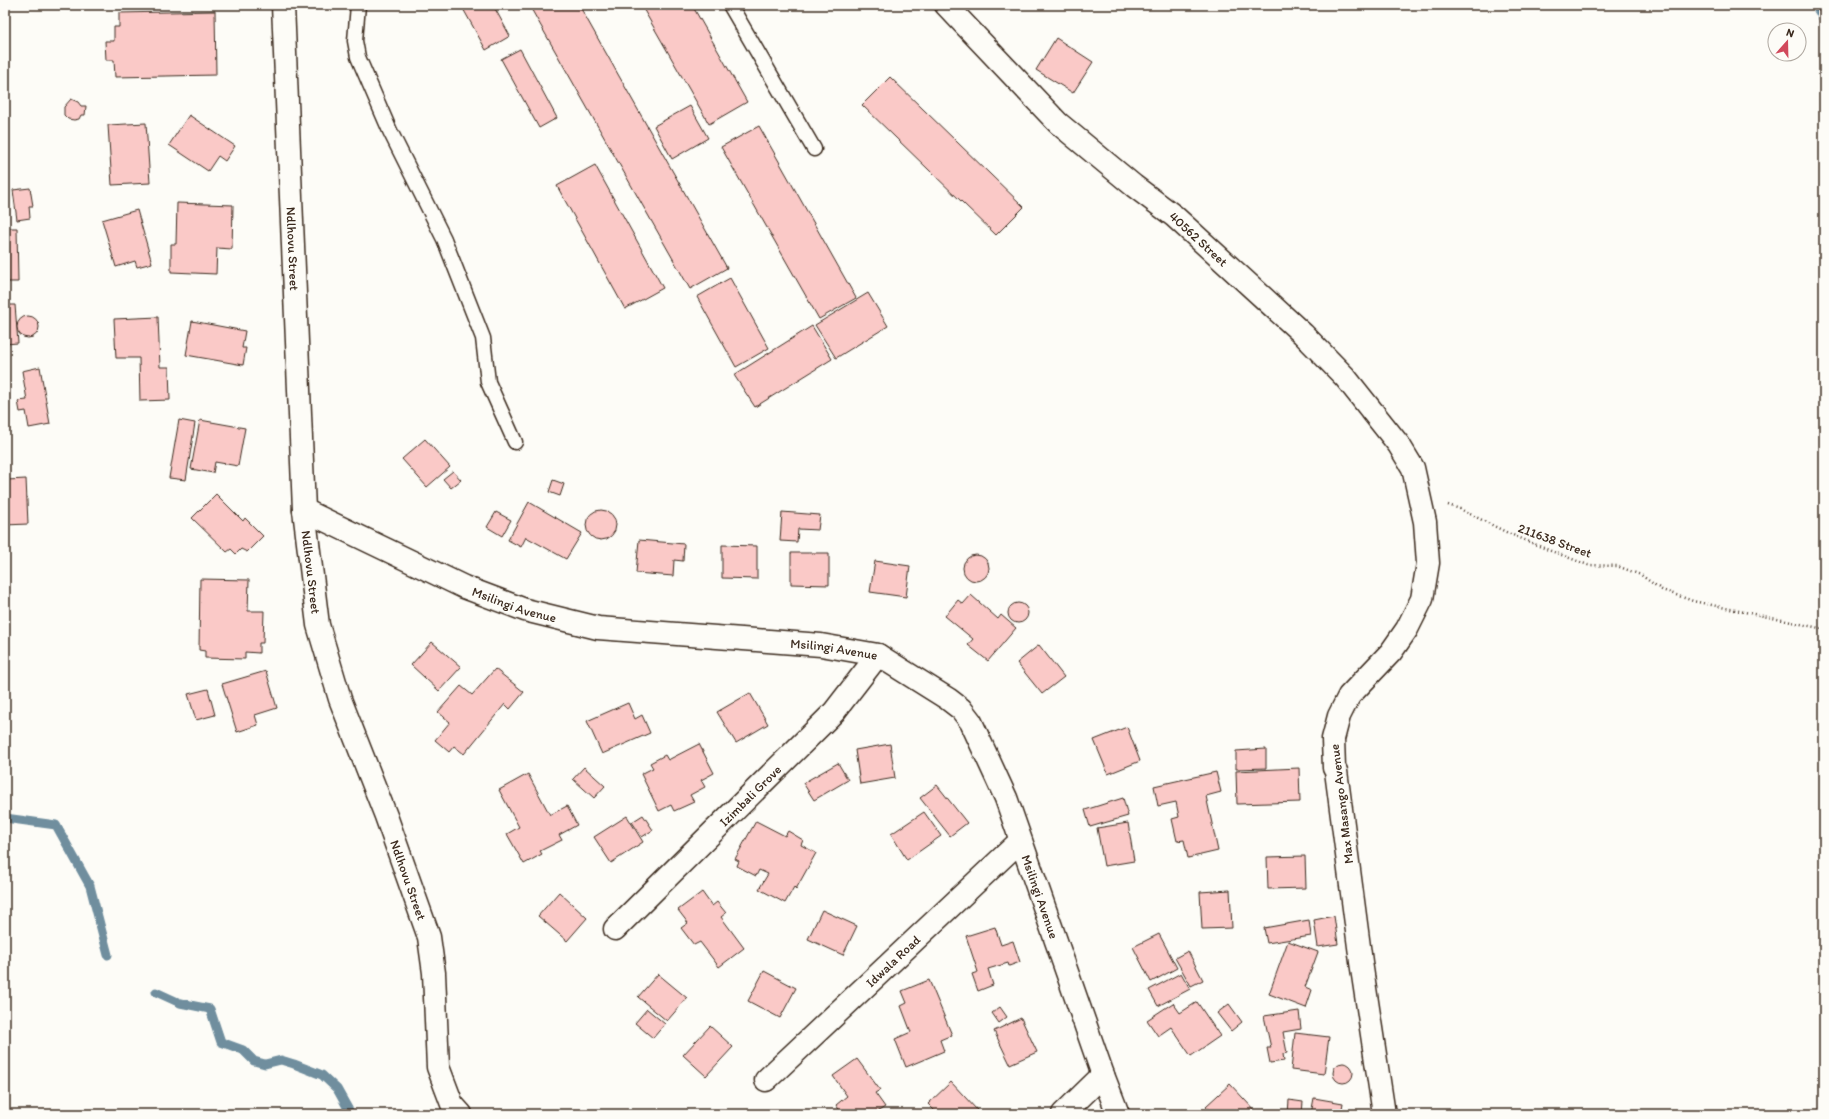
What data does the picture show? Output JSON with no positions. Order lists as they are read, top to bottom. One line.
{"streets":{"street":["40562 Street","Ndlhovu Street","Msilingi Avenue","Izimbali Grove","Max Masango Avenue","Idwala Road"],"path":["211638 Street"]},"crossings":[["40562 Street","211638 Street"],["40562 Street","Max Masango Avenue"],["Ndlhovu Street","Msilingi Avenue"],["211638 Street","Max Masango Avenue"],["Msilingi Avenue","Izimbali Grove"],["Msilingi Avenue","Idwala Road"]],"north":"top"}
